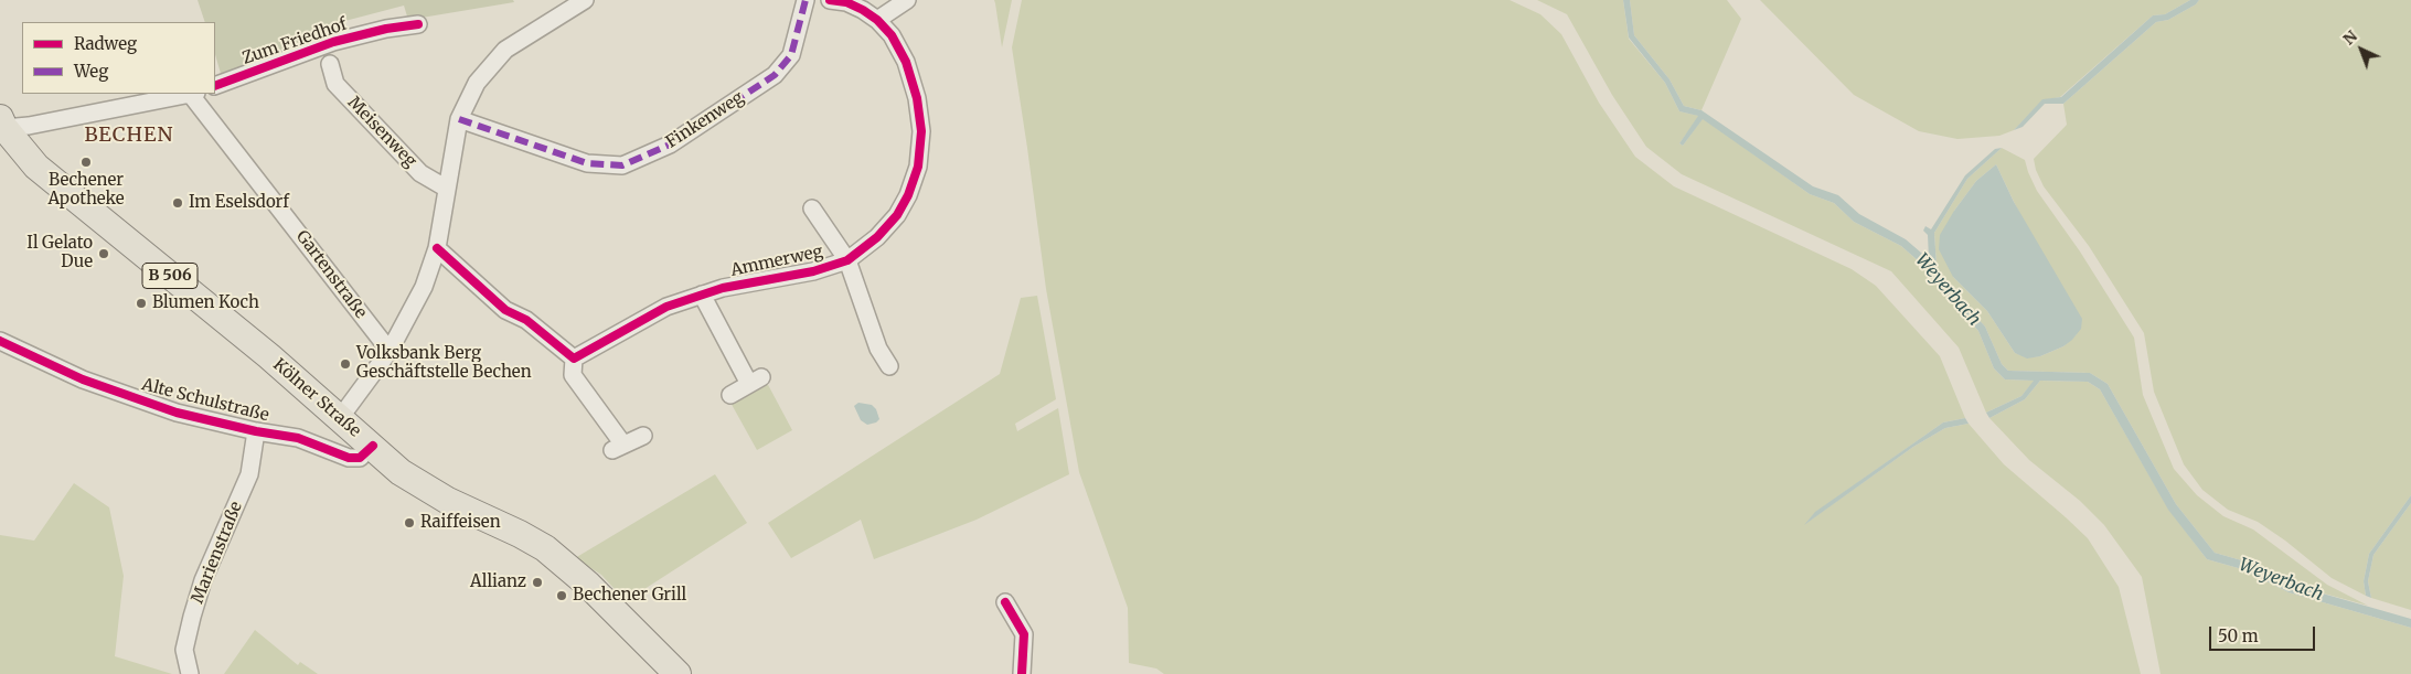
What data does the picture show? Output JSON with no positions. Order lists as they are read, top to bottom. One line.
{"streets":{"main road":["B 506","Kölner Straße"],"street":["Zum Friedhof","Finkenweg","Meisenweg","Ammerweg","Gartenstraße","Alte Schulstraße","Marienstraße"]},"crossings":[["Kölner Straße","Alte Schulstraße"],["Alte Schulstraße","Marienstraße"]],"districts":["BECHEN"],"water":["Weyerbach"],"places":["Bechener Apotheke","Im Eselsdorf","Il Gelato Due","Blumen Koch","Volksbank Berg Geschäftstelle Bechen","Raiffeisen","Allianz","Bechener Grill"],"legend":["Radweg","Weg"],"scale_bar":"50 m","north":"top left"}
